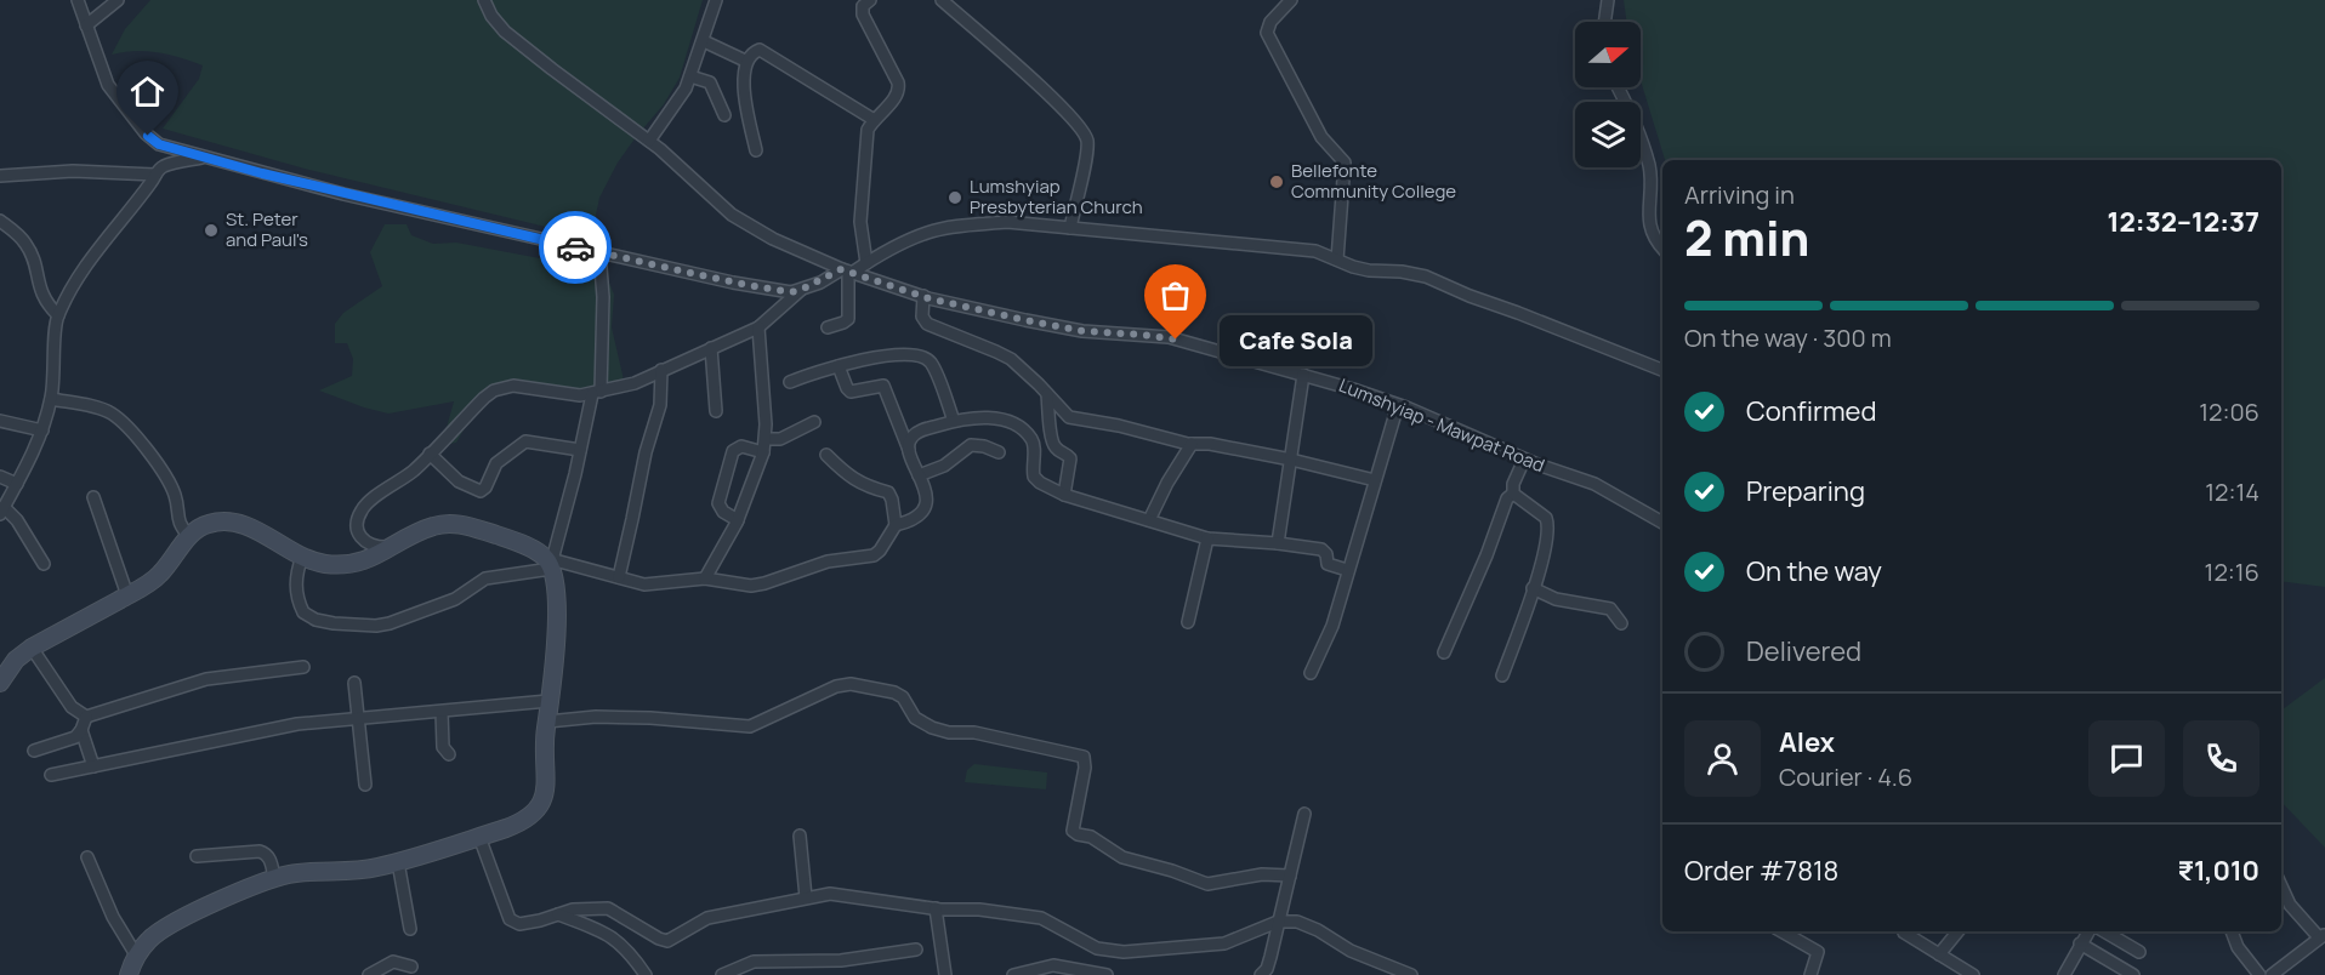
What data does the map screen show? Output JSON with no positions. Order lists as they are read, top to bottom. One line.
{"streets":{"street":["Lumshyiap - Mawpat Road"]},"places":["Bellefonte Community College","Lumshyiap Presbyterian Church","St. Peter and Paul's","Cafe Sola"],"north":"right","page":{"heading":["2 min","Arriving in","12:32–12:37"],"panel":["Alex","Courier · 4.6","Order #7818","₹1,010"],"bar":"On the way · 300 m","bubble":"Cafe Sola","list":[["Confirmed","12:06"],["Preparing","12:14"],["On the way","12:16"],"Delivered"]}}
